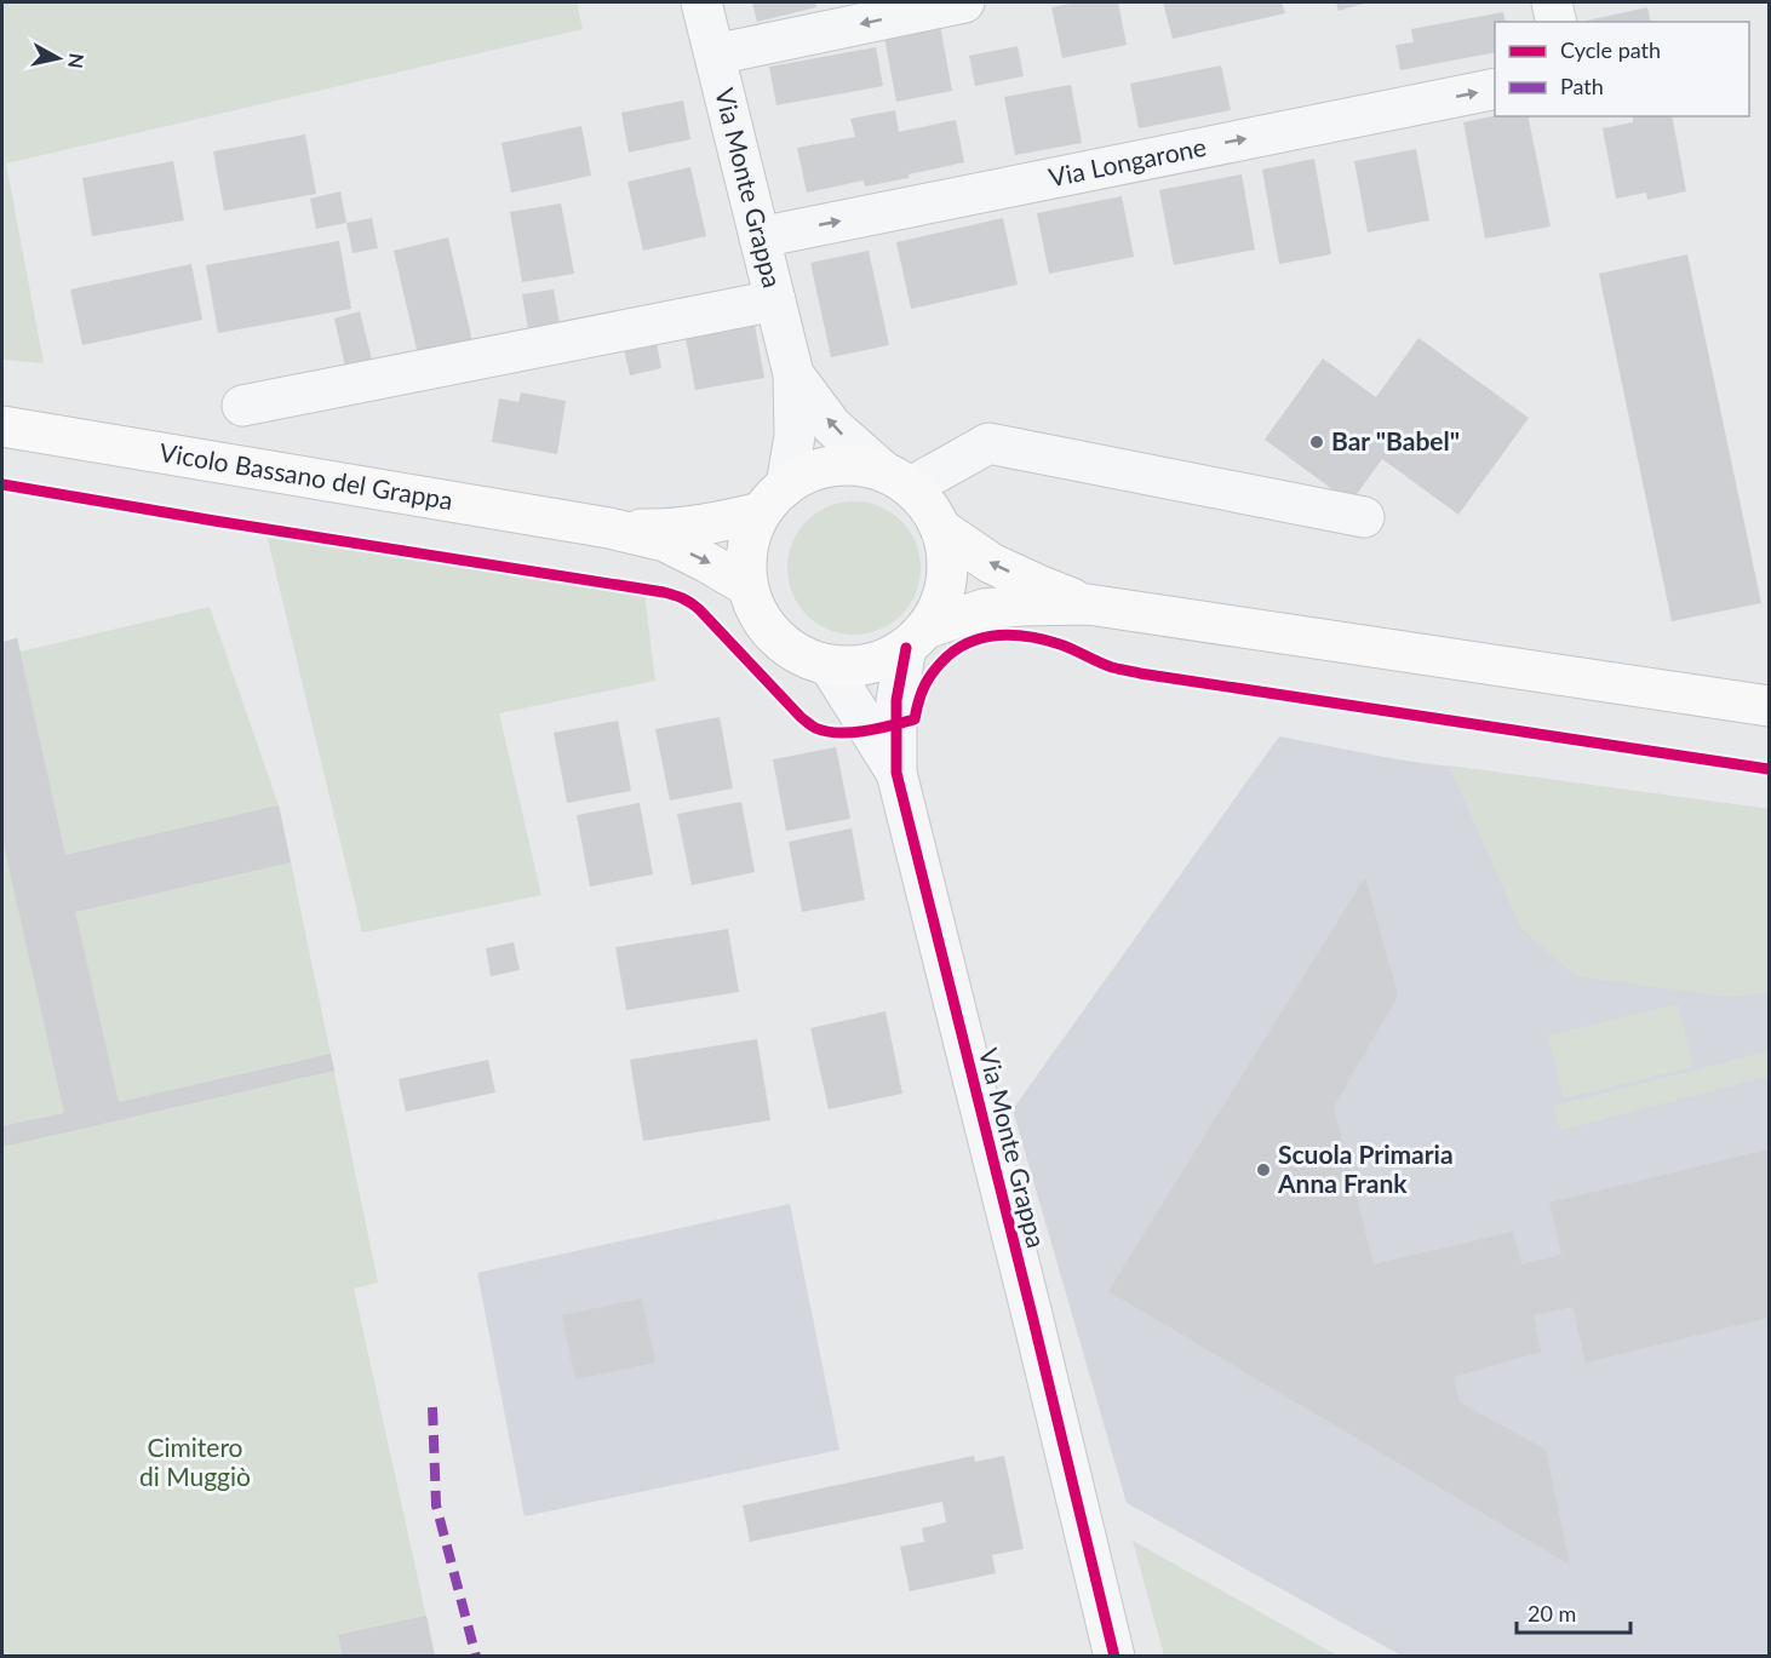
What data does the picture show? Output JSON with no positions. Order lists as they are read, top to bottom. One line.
{"streets":{"main road":["Vicolo Bassano del Grappa"],"street":["Via Longarone","Via Monte Grappa"]},"crossings":[["Via Longarone","Via Monte Grappa"]],"parks":["Cimitero di Muggiò"],"places":["Bar \"Babel\"","Scuola Primaria Anna Frank"],"legend":["Cycle path","Path"],"scale_bar":"20 m","north":"right"}
